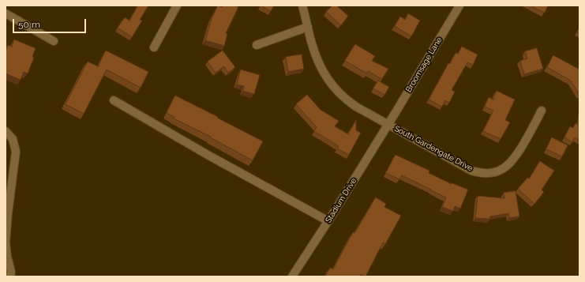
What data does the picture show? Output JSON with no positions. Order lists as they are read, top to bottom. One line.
{"streets":{"street":["Broomsage Lane","South Gardengate Drive","Stadium Drive"]},"crossings":[["Broomsage Lane","South Gardengate Drive"],["Broomsage Lane","Stadium Drive"],["South Gardengate Drive","Stadium Drive"]],"scale_bar":"50 m"}
